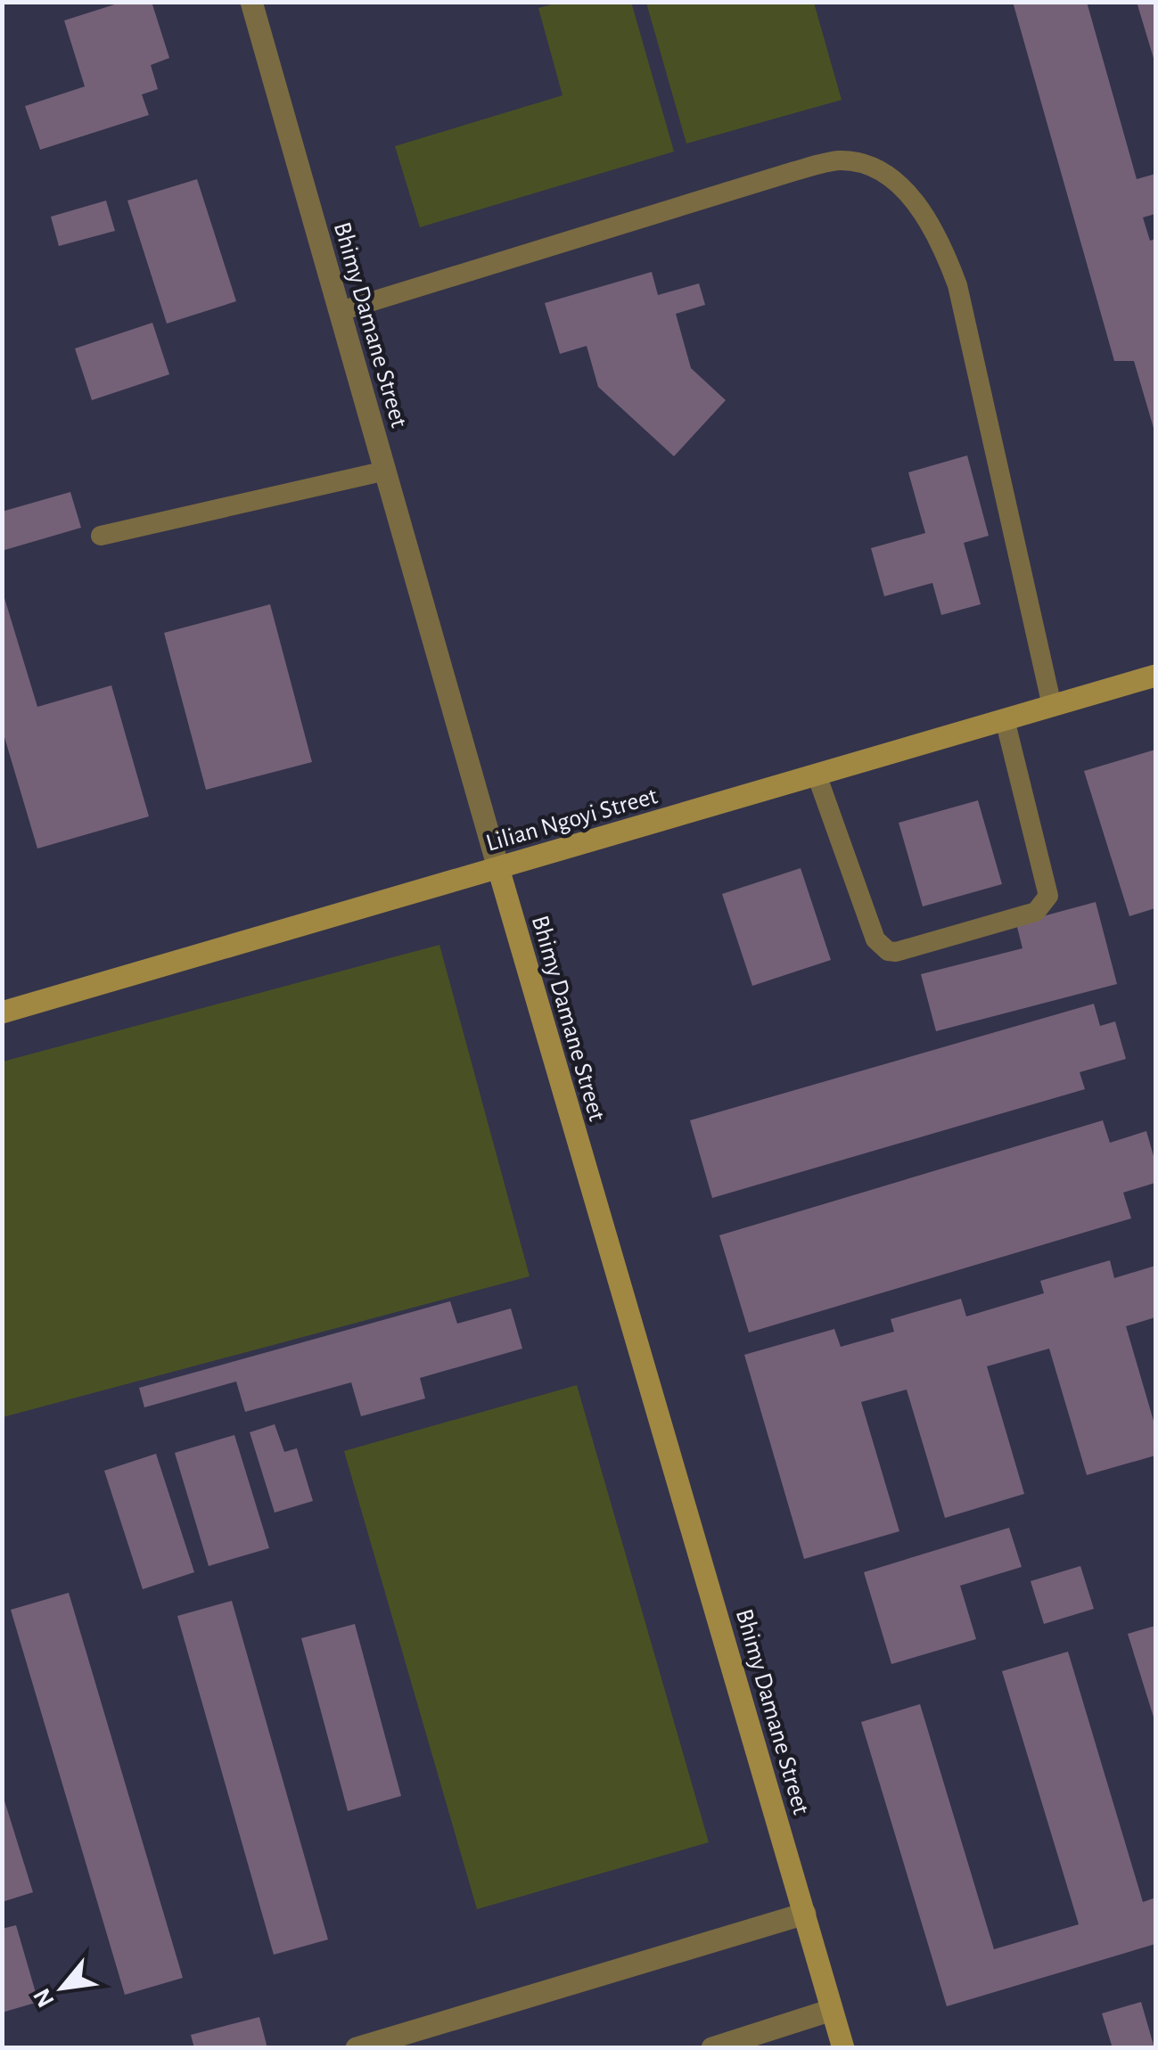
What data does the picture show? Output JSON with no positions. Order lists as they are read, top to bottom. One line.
{"streets":{"main road":["Bhimy Damane Street","Lilian Ngoyi Street"]},"crossings":[["Bhimy Damane Street","Lilian Ngoyi Street"]],"north":"bottom left"}
